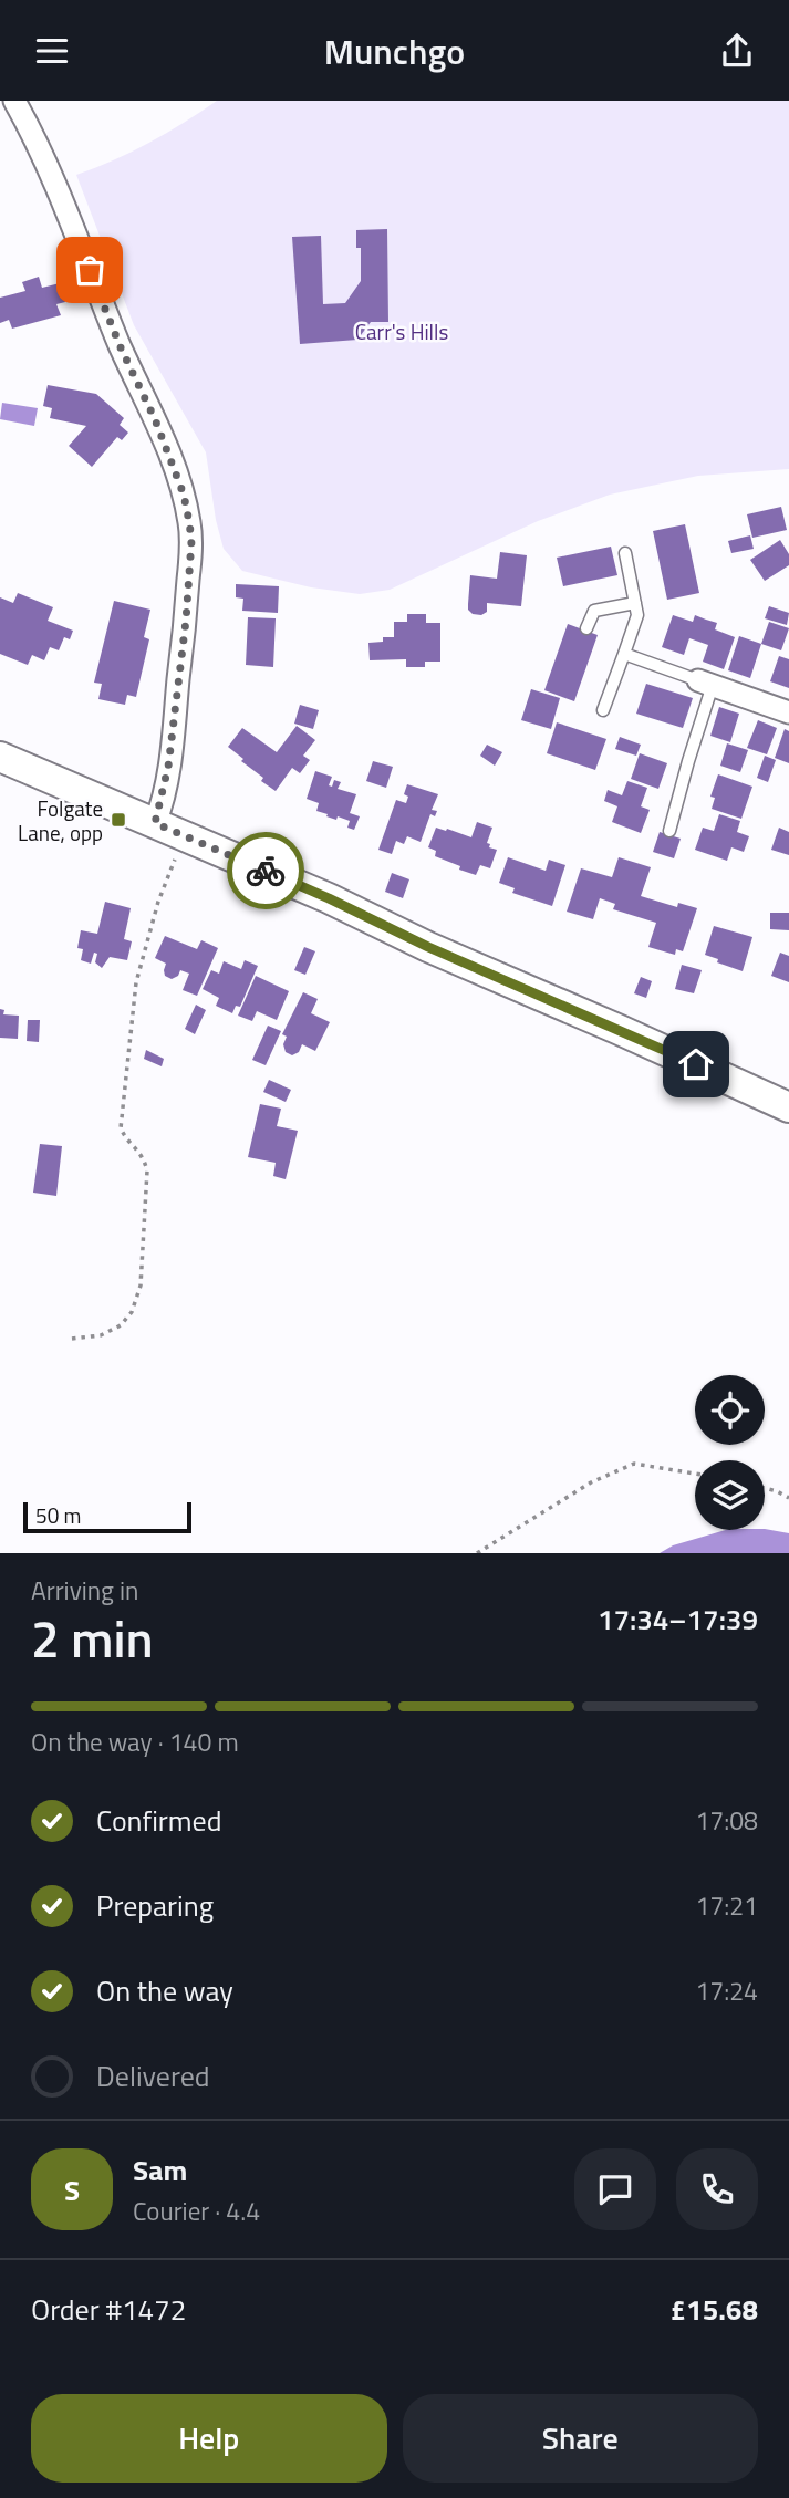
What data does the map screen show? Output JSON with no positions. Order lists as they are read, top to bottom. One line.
{"parks":["Carr's Hills"],"places":{"transit":["Folgate Lane, opp"]},"scale_bar":"50 m","page":{"header":"Munchgo","scale":"50 m","heading":["2 min","Arriving in","17:34–17:39"],"panel":["Sam","Courier · 4.4","Order #1472","£15.68"],"bar":"On the way · 140 m","list":[["Confirmed","17:08"],["Preparing","17:21"],["On the way","17:24"],"Delivered"],"round":"S","buttons":["Help","Share"]}}
